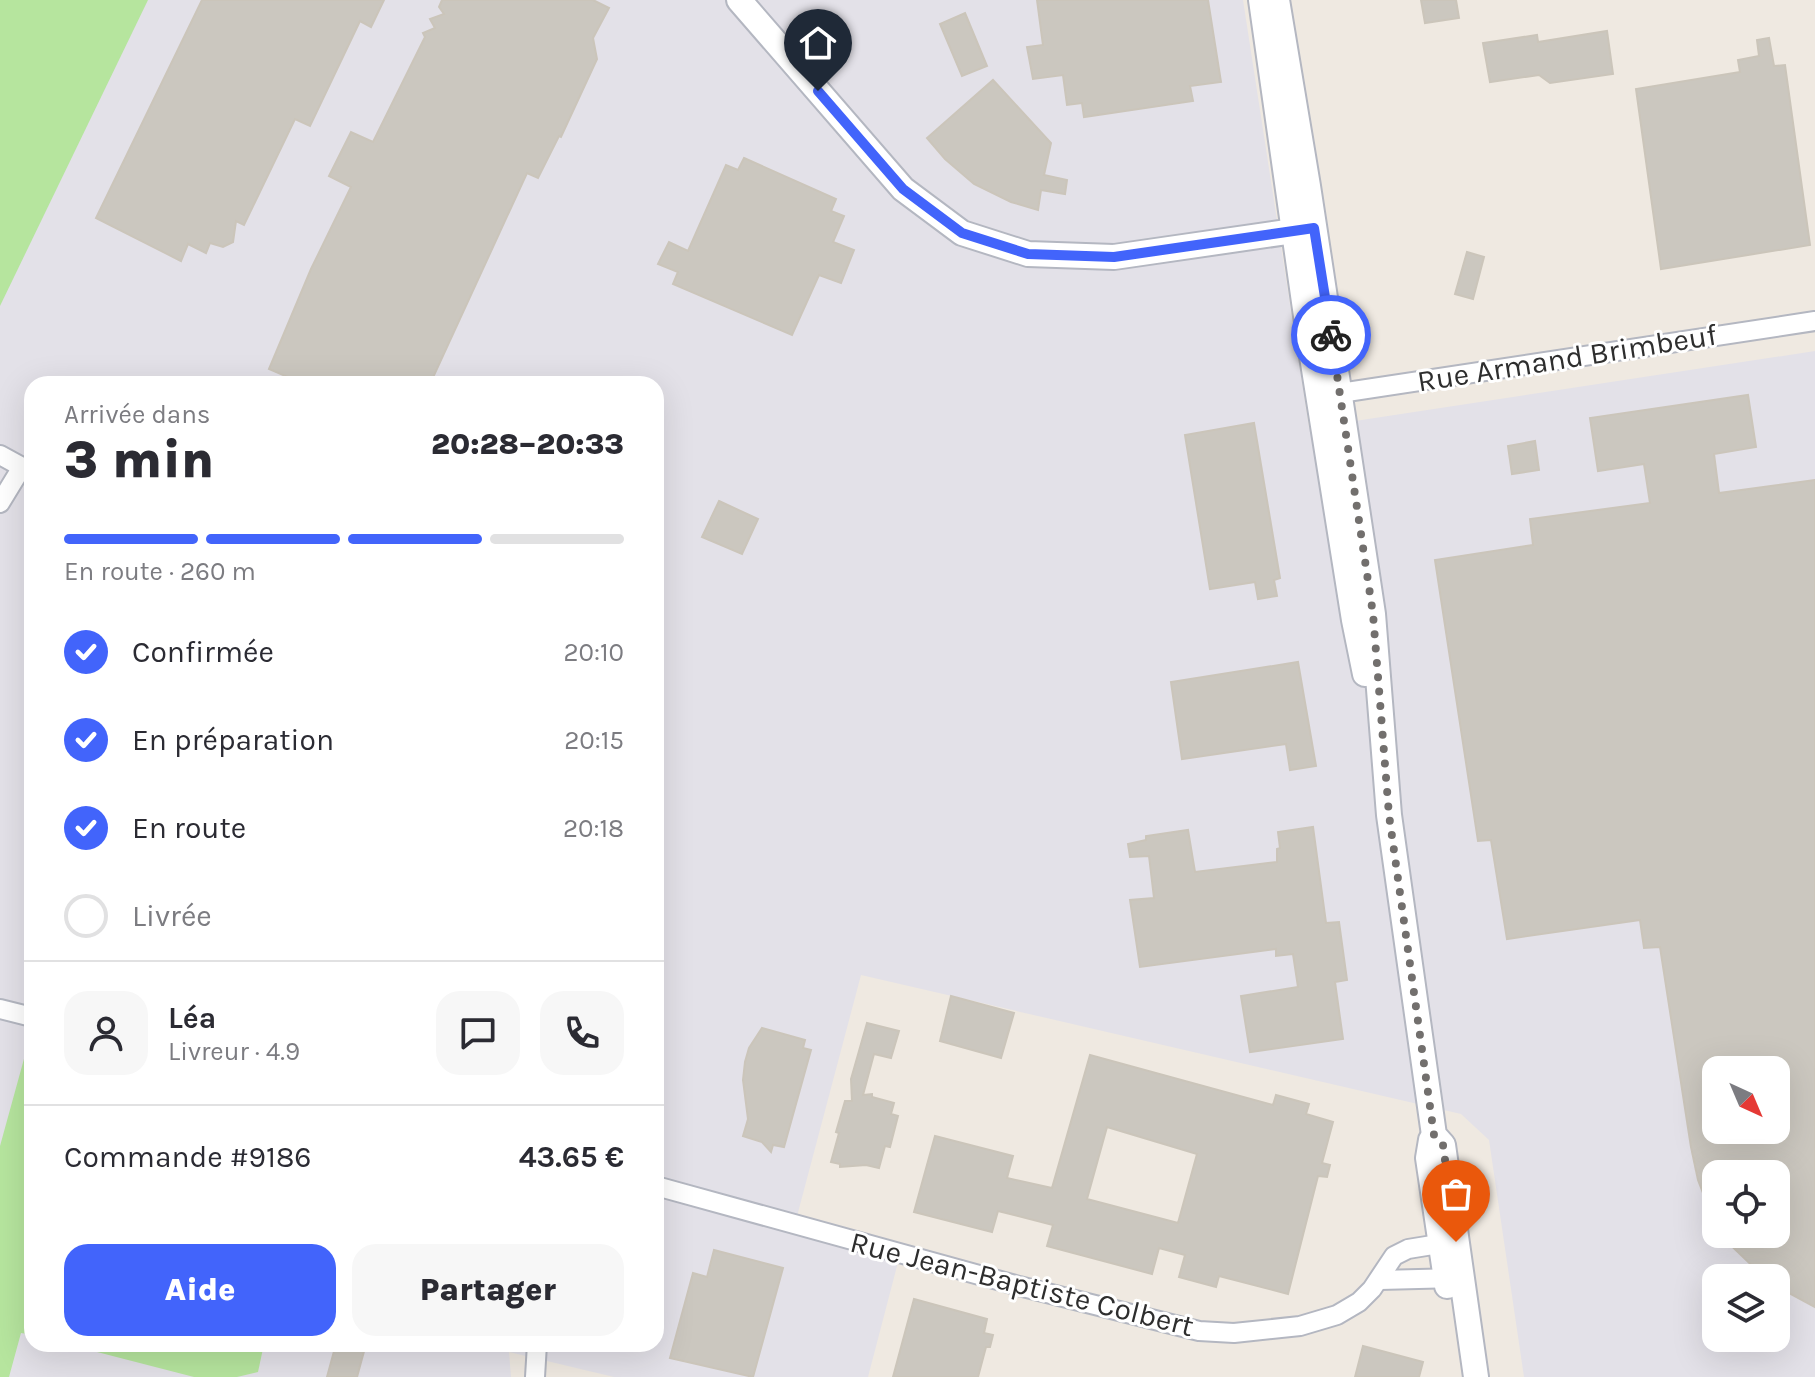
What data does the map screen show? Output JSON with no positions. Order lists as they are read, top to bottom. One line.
{"streets":{"street":["Rue Armand Brimbeuf","Rue Jean-Baptiste Colbert"]},"north":"bottom right","page":{"heading":["3 min","Arrivée dans","20:28–20:33"],"panel":["Léa","Livreur · 4.9","Commande #9186","43.65 €"],"bar":"En route · 260 m","list":[["Confirmée","20:10"],["En préparation","20:15"],["En route","20:18"],"Livrée"],"buttons":["Aide","Partager"]}}
